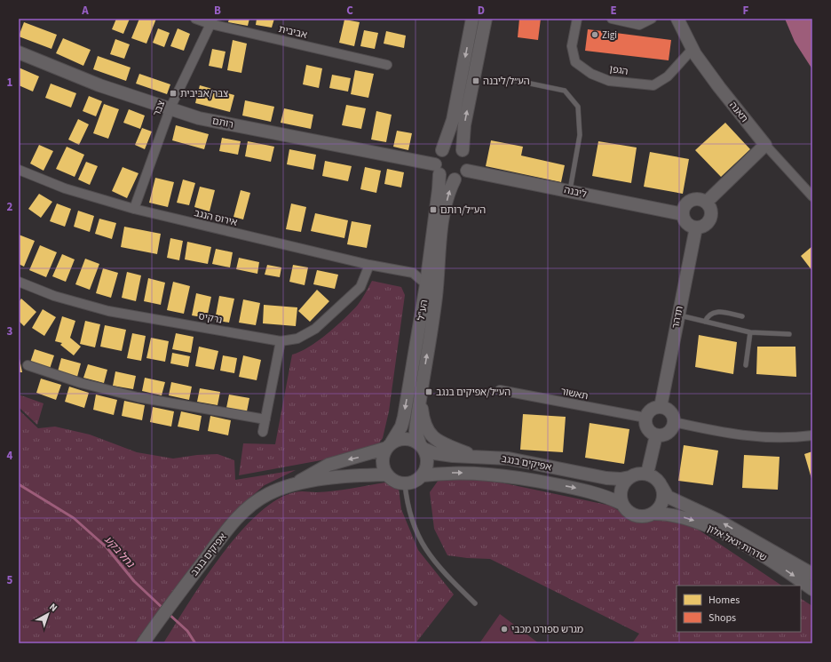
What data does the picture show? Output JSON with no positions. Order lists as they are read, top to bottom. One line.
{"streets":{"street":["אביבית","הגפן","צבר","תאנה","רותם","ליבנה","אירוס הנגב","הע\"ל","תדהר","נרקיס","תאשור","אפיקים בנגב","שדרות יגאל אלון"]},"crossings":[["אביבית","צבר"],["הגפן","תאנה"],["צבר","רותם"],["צבר","אירוס הנגב"],["רותם","ליבנה"],["רותם","הע\"ל"],["ליבנה","הע\"ל"],["ליבנה","תדהר"],["אירוס הנגב","נרקיס"],["הע\"ל","אפיקים בנגב"],["תדהר","תאשור"],["אפיקים בנגב","שדרות יגאל אלון"]],"water":["נחל בקע"],"places":{"other":["Zigi","מגרש ספורט מכבי"],"transit":["הע״ל/ליבנה","צבר/אביבית","הע״ל/רותם","הע״ל/אפיקים בנגב"]},"legend":["Homes","Shops"],"north":"top right","grid":{"columns":["A","B","C","D","E","F"],"rows":["1","2","3","4","5"]}}
